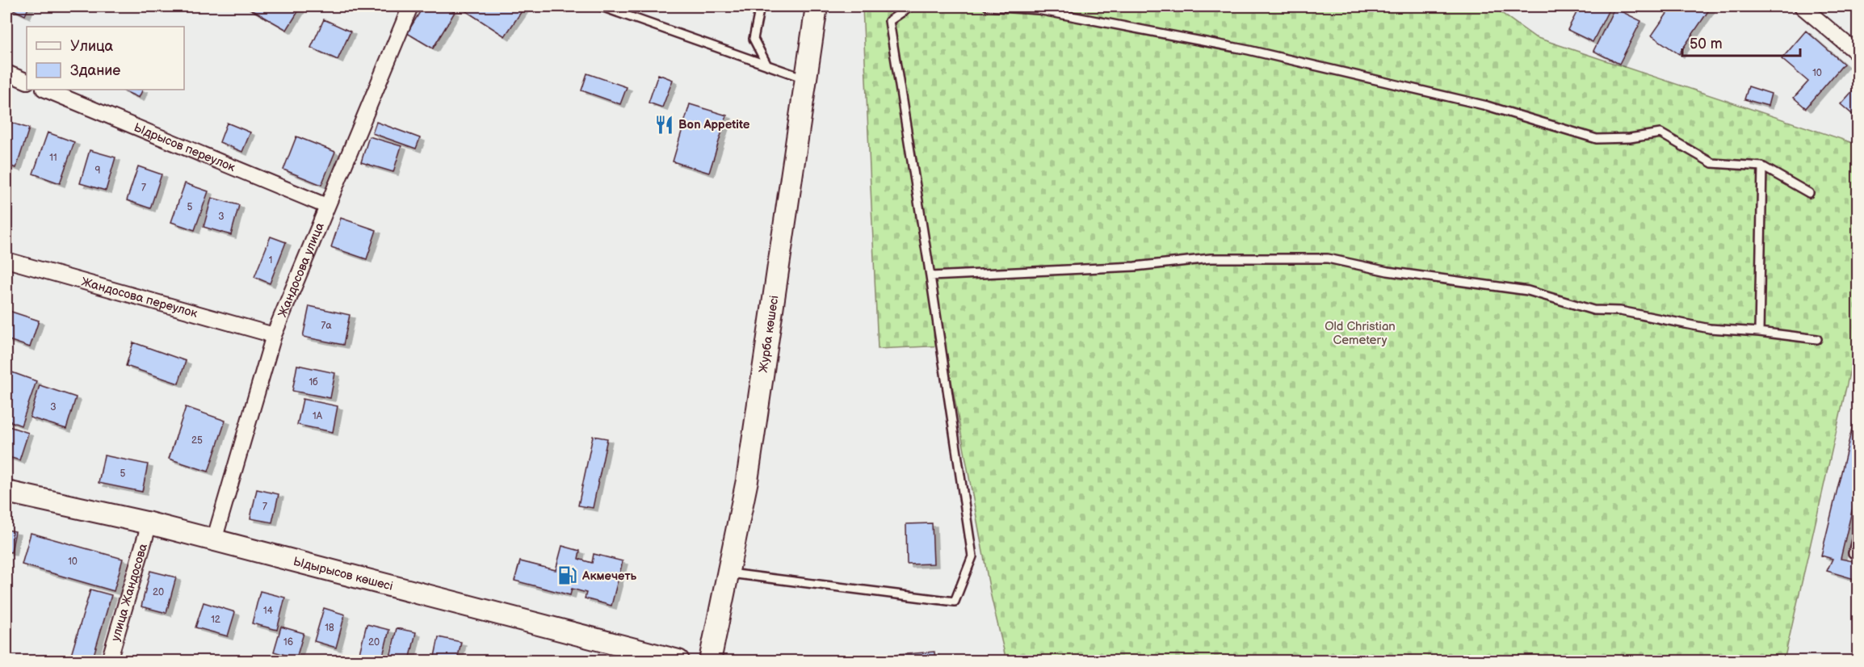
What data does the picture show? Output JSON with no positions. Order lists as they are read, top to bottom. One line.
{"streets":{"street":["Ыдрысов переулок","Жандосова улица","Жандосова переулок","Журба көшесі","Ыдырысов көшесі","улица Жандосова"]},"crossings":[["Ыдрысов переулок","Жандосова улица"],["Жандосова улица","Жандосова переулок"],["Жандосова улица","Ыдырысов көшесі"],["Ыдырысов көшесі","улица Жандосова"]],"parks":["Old Christian Cemetery"],"places":{"restaurant":["Bon Appetite"],"fuel station":["Акмечеть"]},"house_numbers":["10","11","9","7","5","3","1","7а","1б","3","1А","25","5","7","10","20","14","12","18","16","20"],"legend":["Улица","Здание"],"scale_bar":"50 m"}
